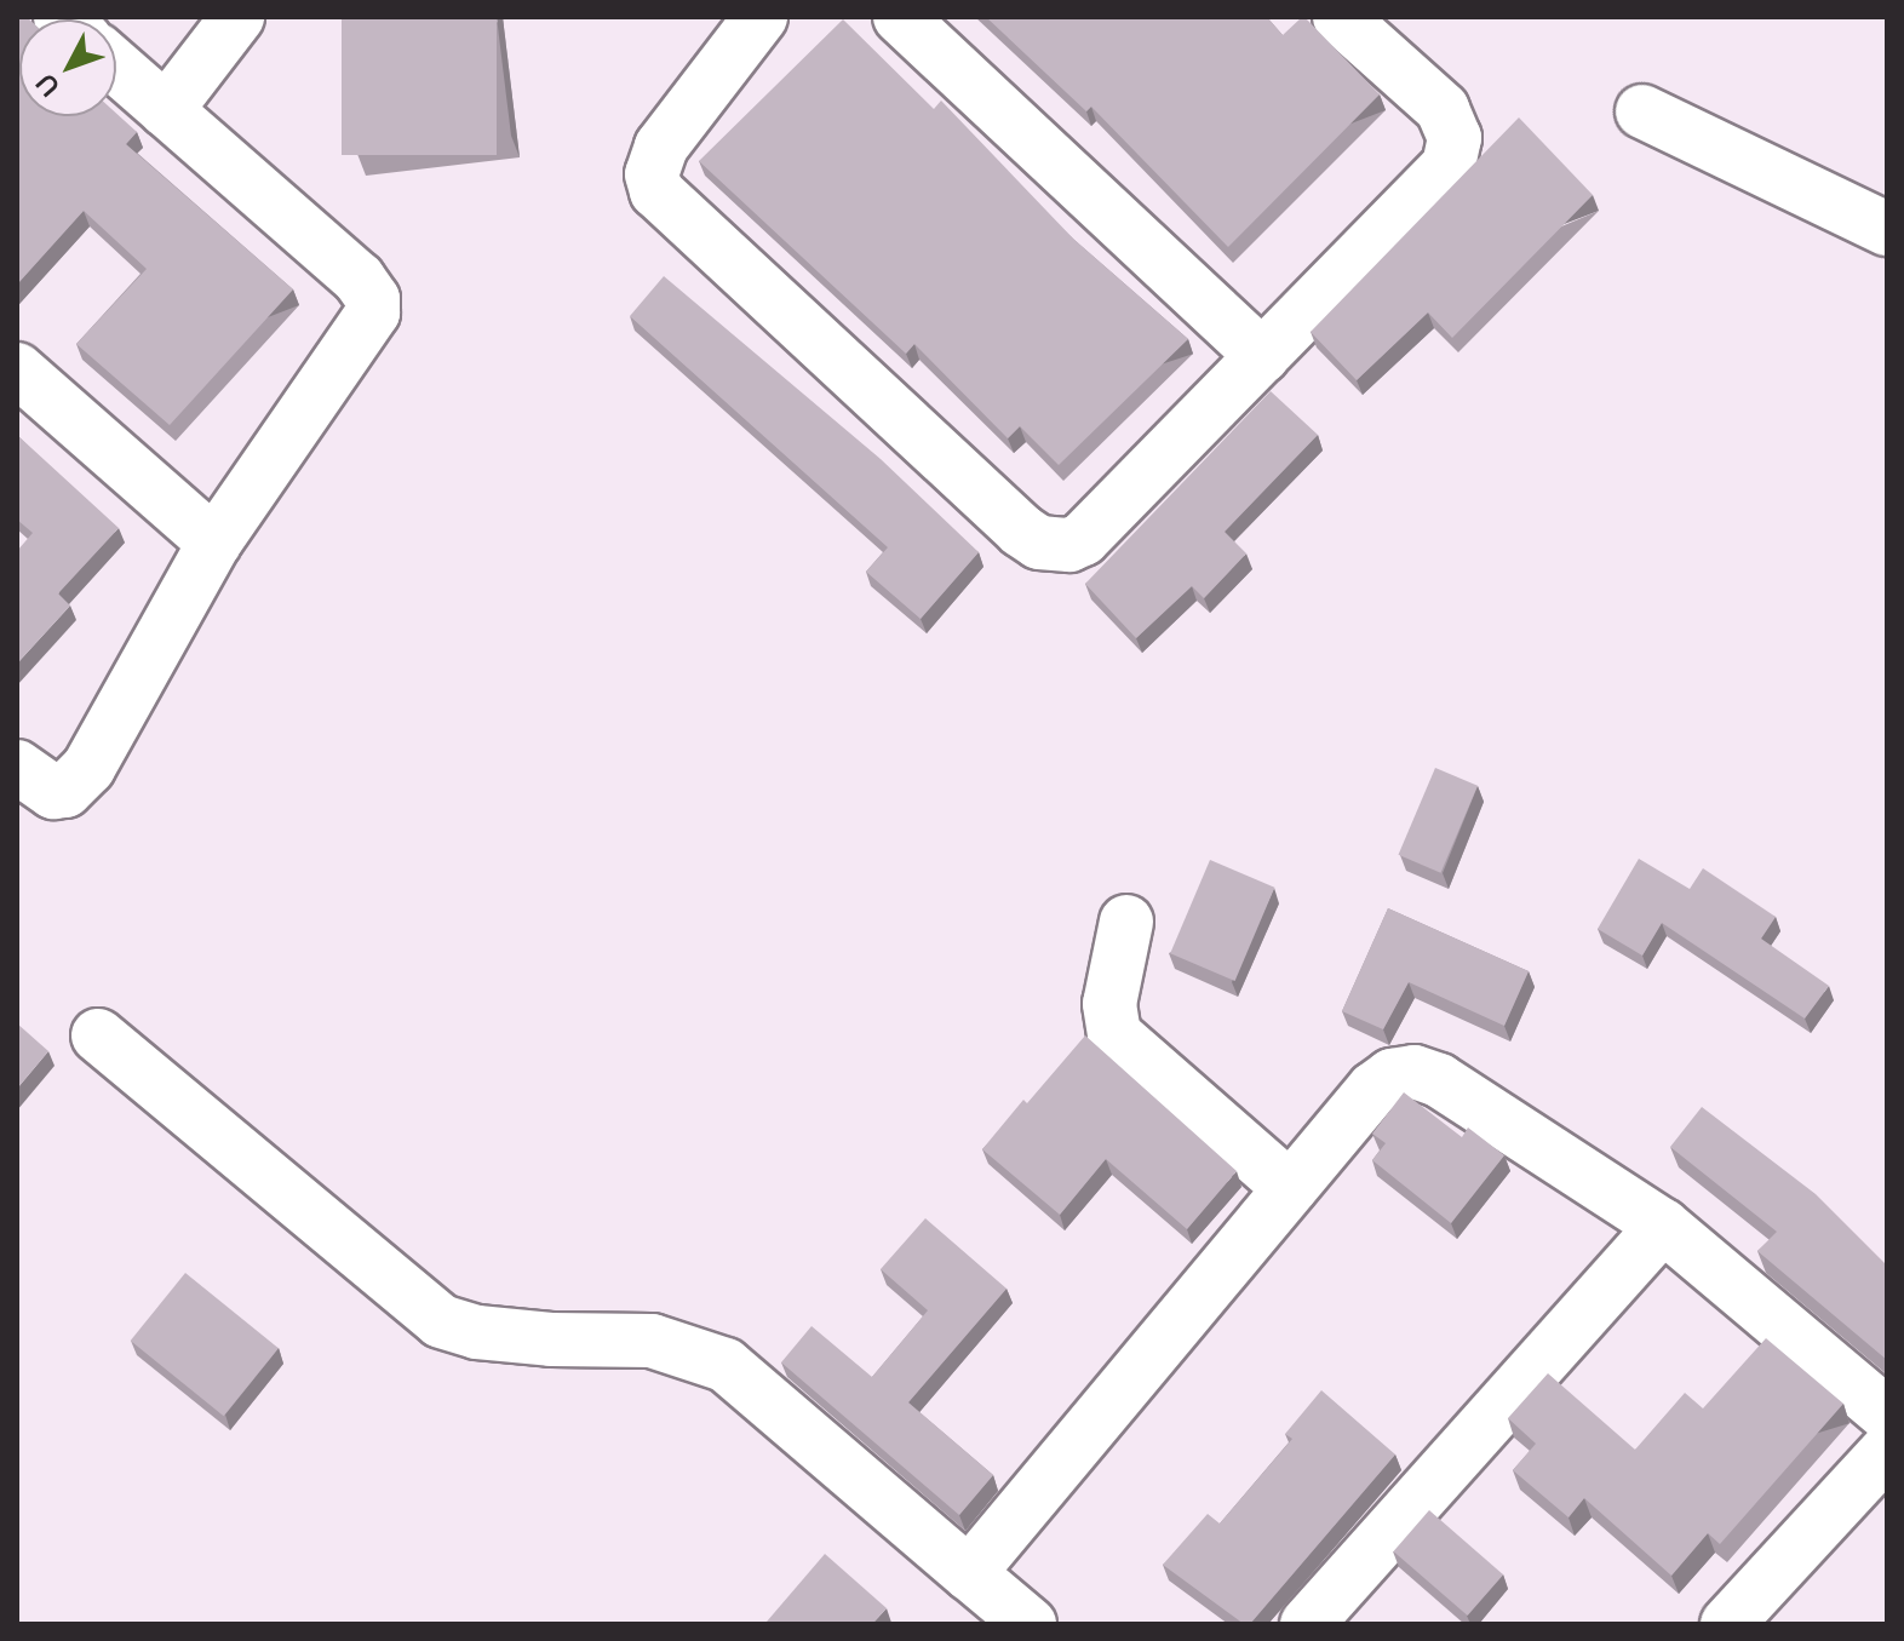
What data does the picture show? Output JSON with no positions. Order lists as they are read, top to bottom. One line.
{"north":"bottom left"}
